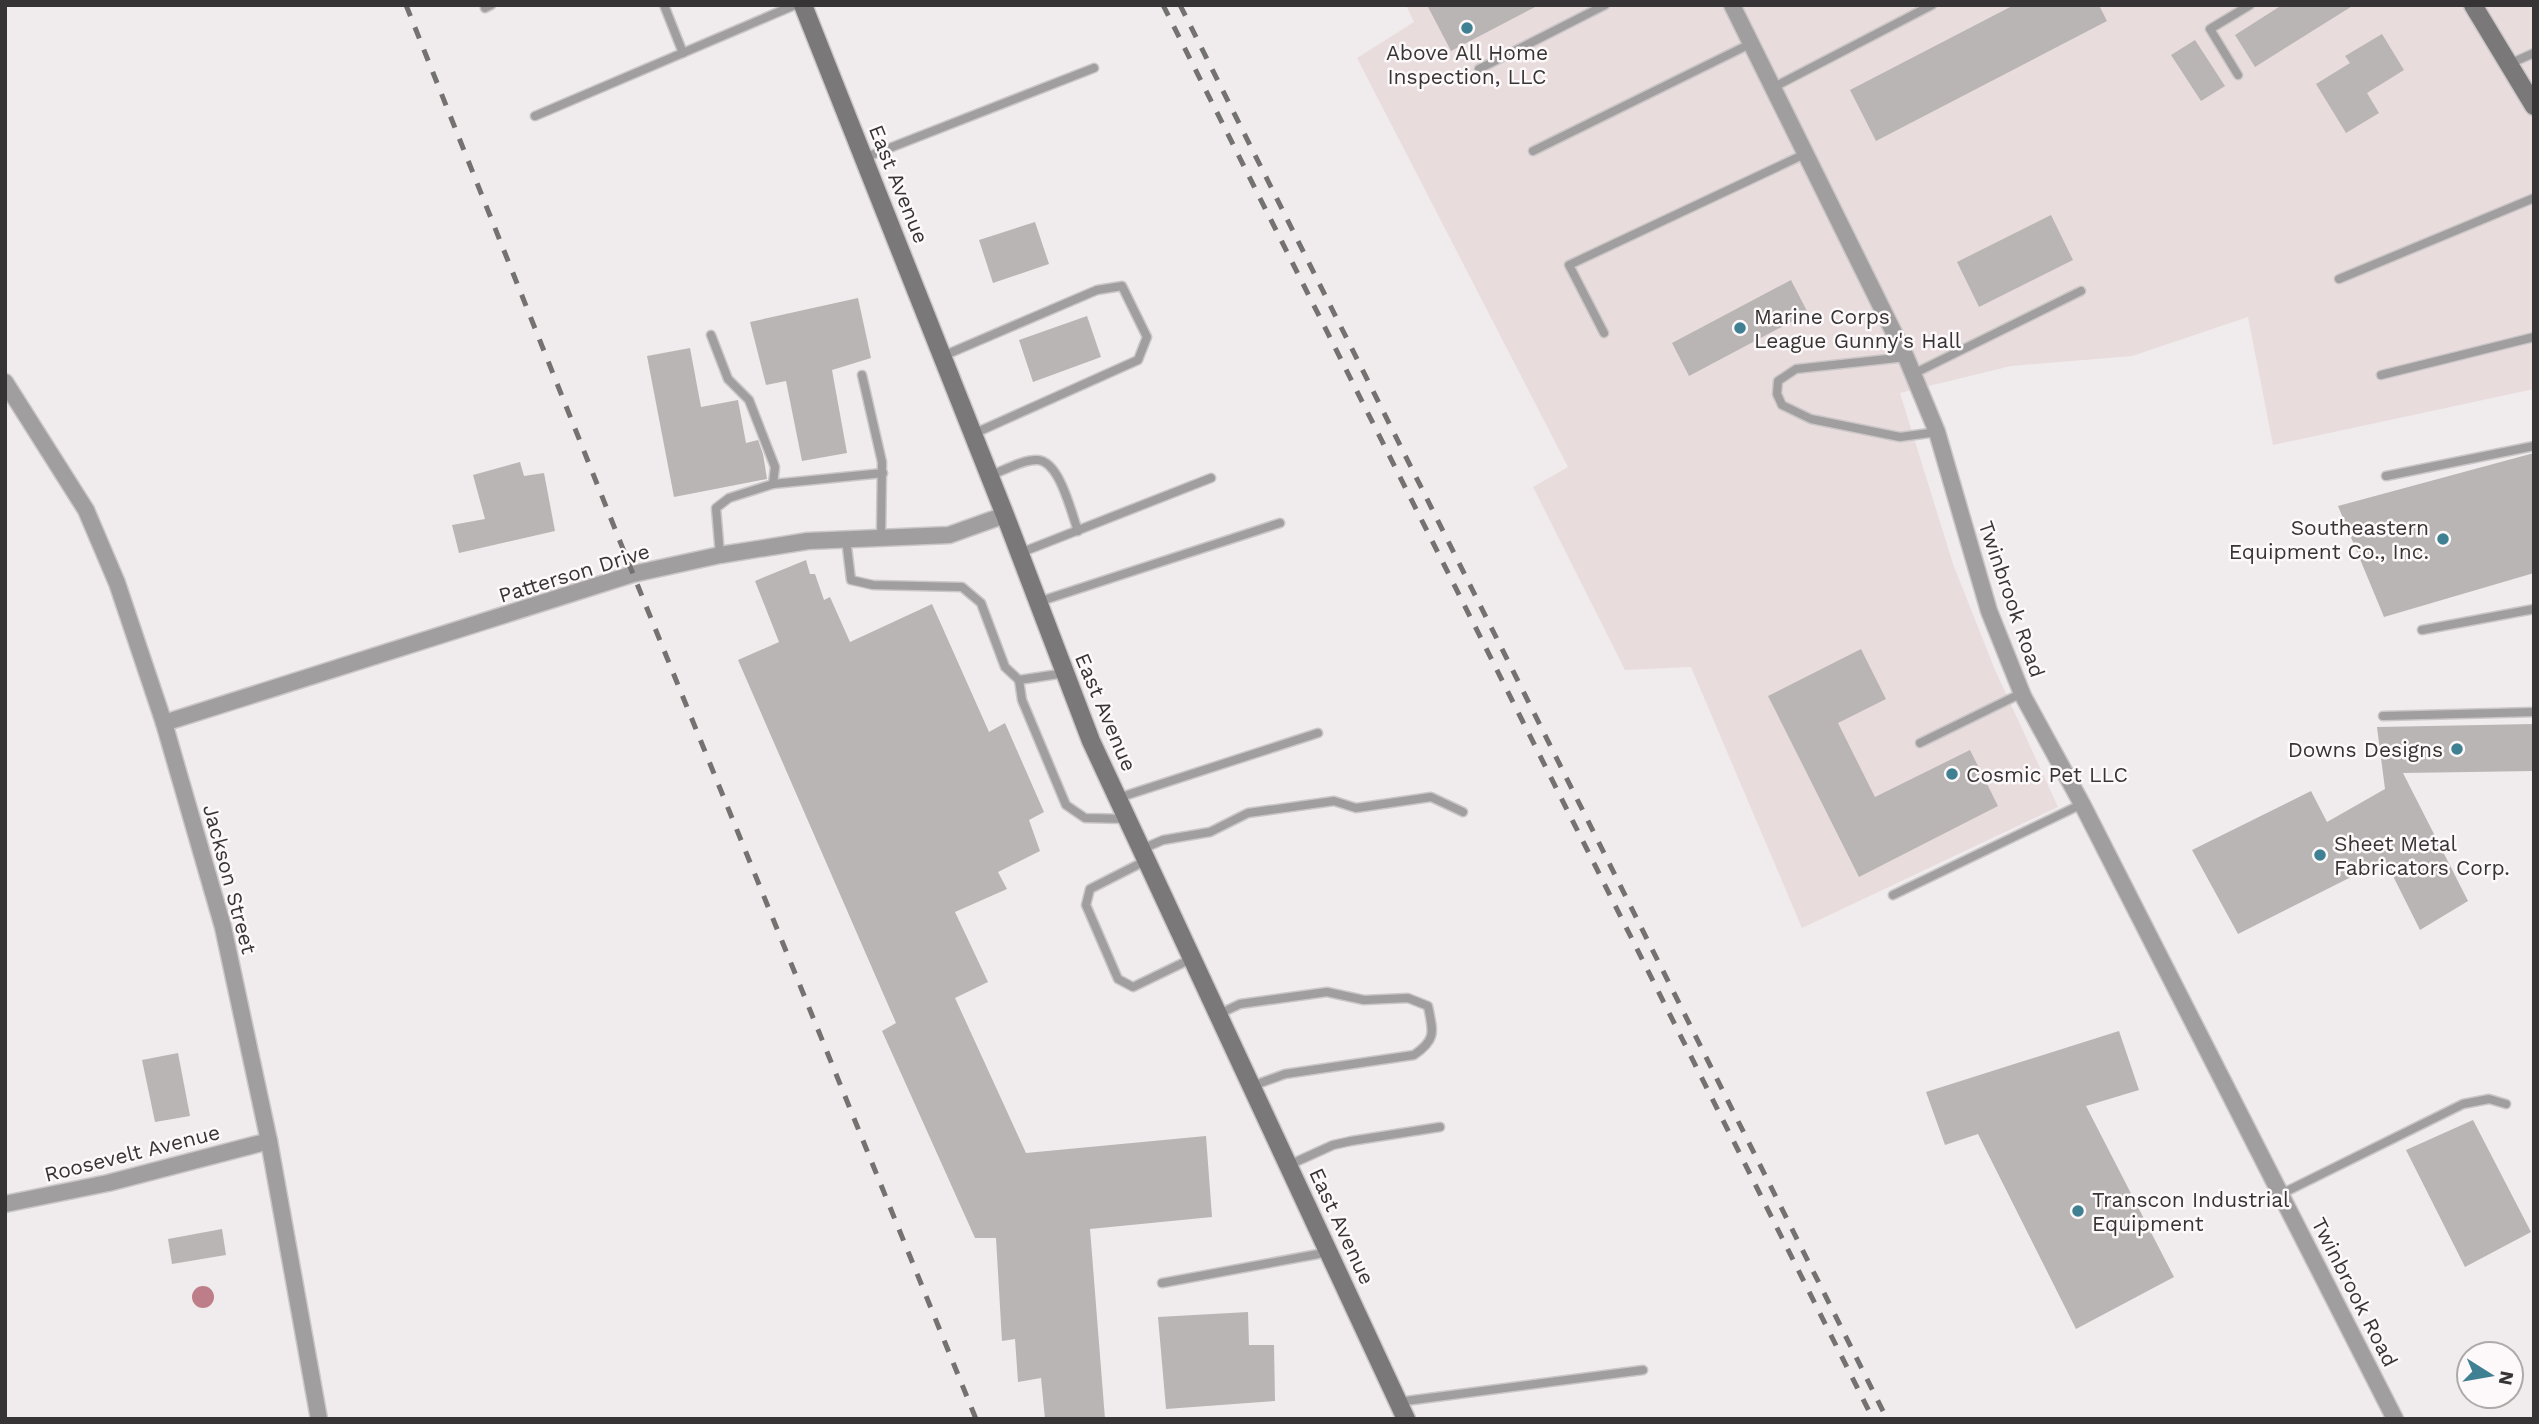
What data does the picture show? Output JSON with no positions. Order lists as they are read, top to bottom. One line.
{"streets":{"street":["East Avenue","Patterson Drive","Twinbrook Road","Jackson Street","Roosevelt Avenue"]},"crossings":[["East Avenue","Patterson Drive"],["Patterson Drive","Jackson Street"],["Jackson Street","Roosevelt Avenue"]],"places":["Above All Home Inspection, LLC","Marine Corps League Gunny's Hall","Southeastern Equipment Co., Inc.","Downs Designs","Cosmic Pet LLC","Sheet Metal Fabricators Corp.","Transcon Industrial Equipment"],"north":"right"}
